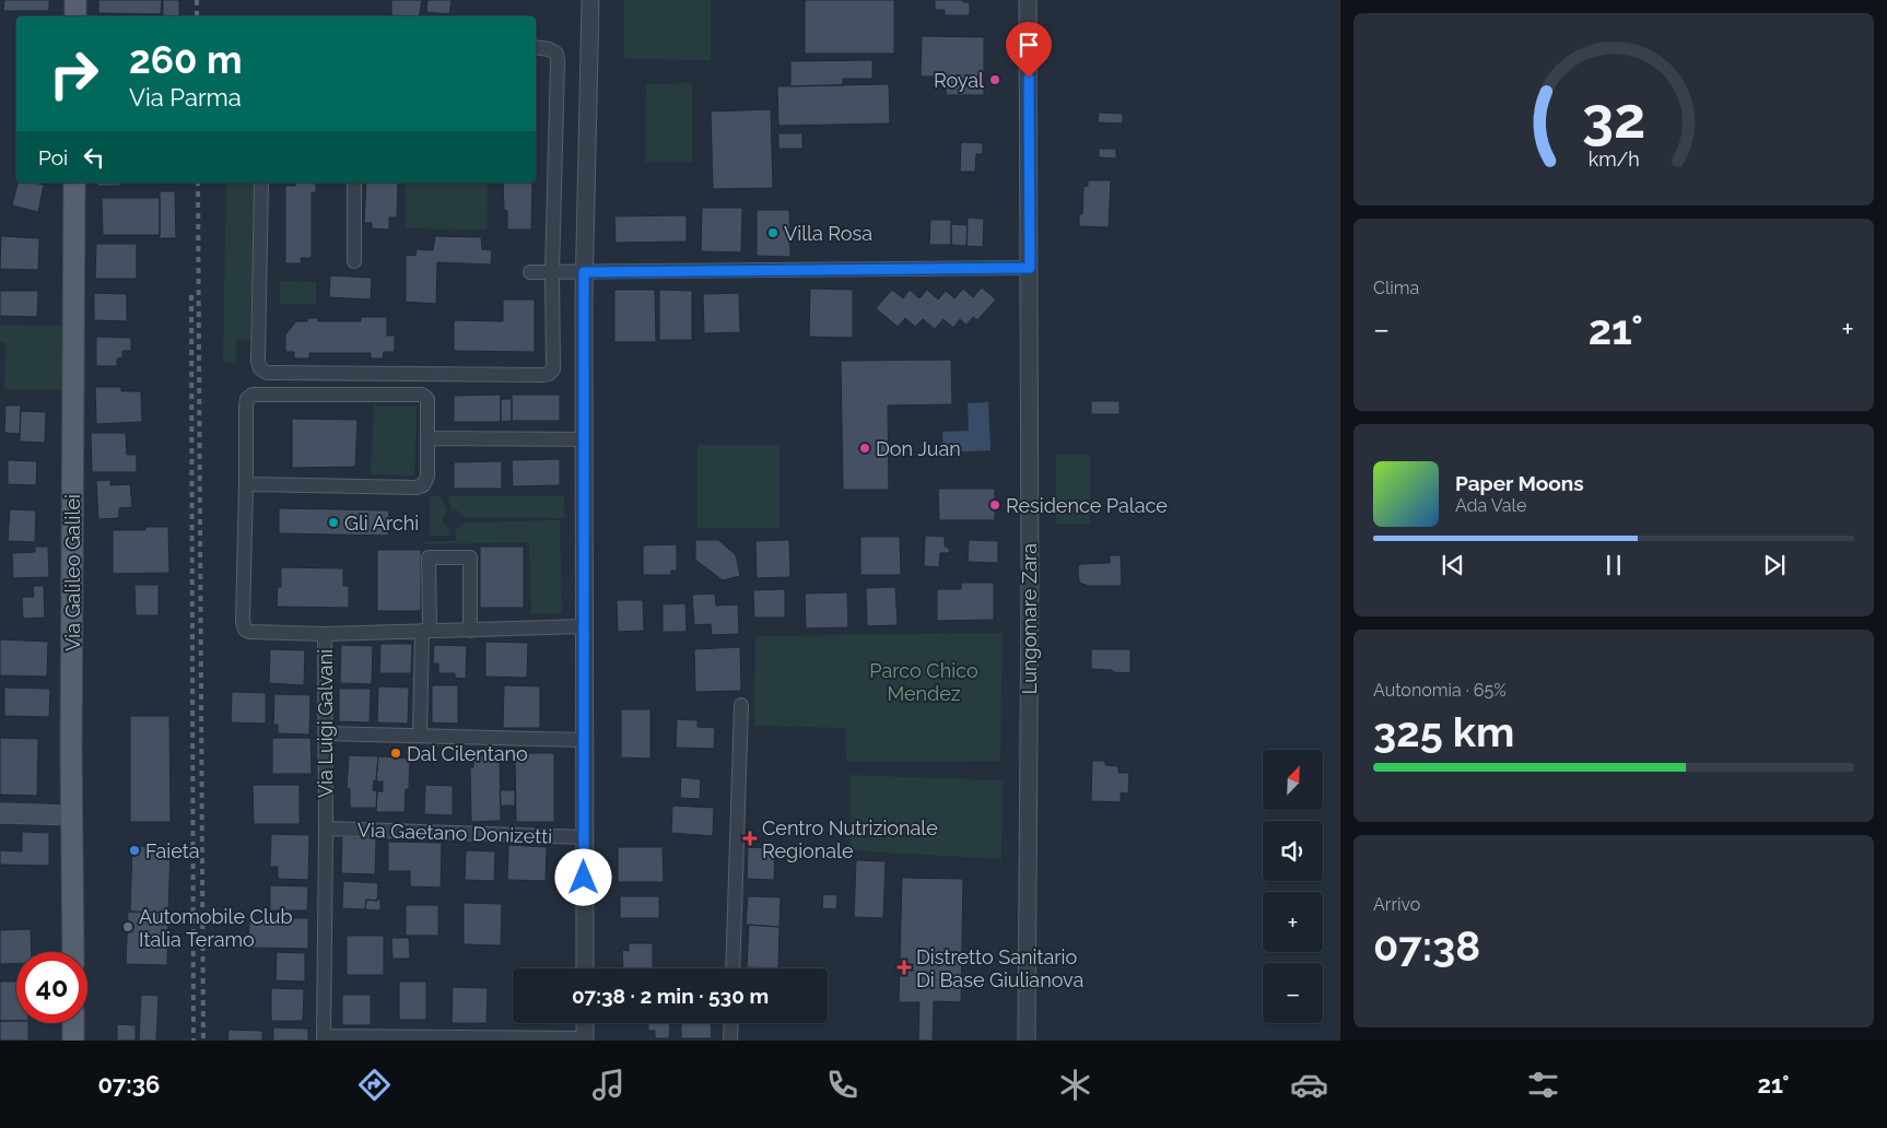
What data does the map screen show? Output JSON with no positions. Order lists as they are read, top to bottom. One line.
{"streets":{"main road":["Via Galileo Galilei"],"street":["Lungomare Zara","Via Luigi Galvani","Via Gaetano Donizetti"]},"crossings":[["Via Luigi Galvani","Via Gaetano Donizetti"]],"parks":["Parco Chico Mendez"],"places":{"other":["Royal","Villa Rosa","Don Juan","Residence Palace","Gli Archi","Dal Cilentano","Faieta","Automobile Club Italia Teramo"],"health":["Centro Nutrizionale Regionale","Distretto Sanitario Di Base Giulianova"]},"north":"top right","page":{"turn":["260 m","Via Parma"],"then":"Poi","tile":["Clima",["Autonomia · 65%","325 km"],["Arrivo","07:38"]],"heat":["−","21°","+"],"song":["Paper Moons","Ada Vale"],"map_buttons":["+","−"],"limit":"40","trip":"07:38 · 2 min · 530 m","tabs":["07:36","21°"],"gauge":["32","km/h"]}}
